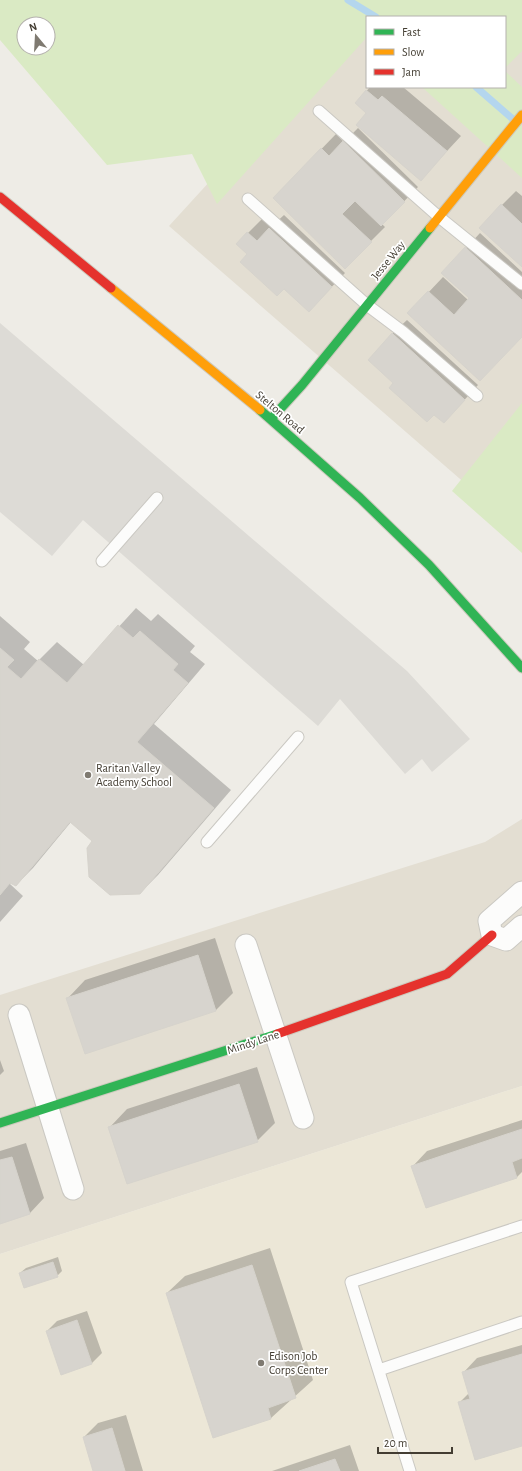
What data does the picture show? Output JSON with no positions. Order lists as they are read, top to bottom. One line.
{"streets":{"street":["Jesse Way","Stelton Road","Mindy Lane"]},"crossings":[["Jesse Way","Stelton Road"]],"places":["Raritan Valley Academy School","Edison Job Corps Center"],"legend":["Fast","Slow","Jam"],"scale_bar":"20 m","north":"top"}
